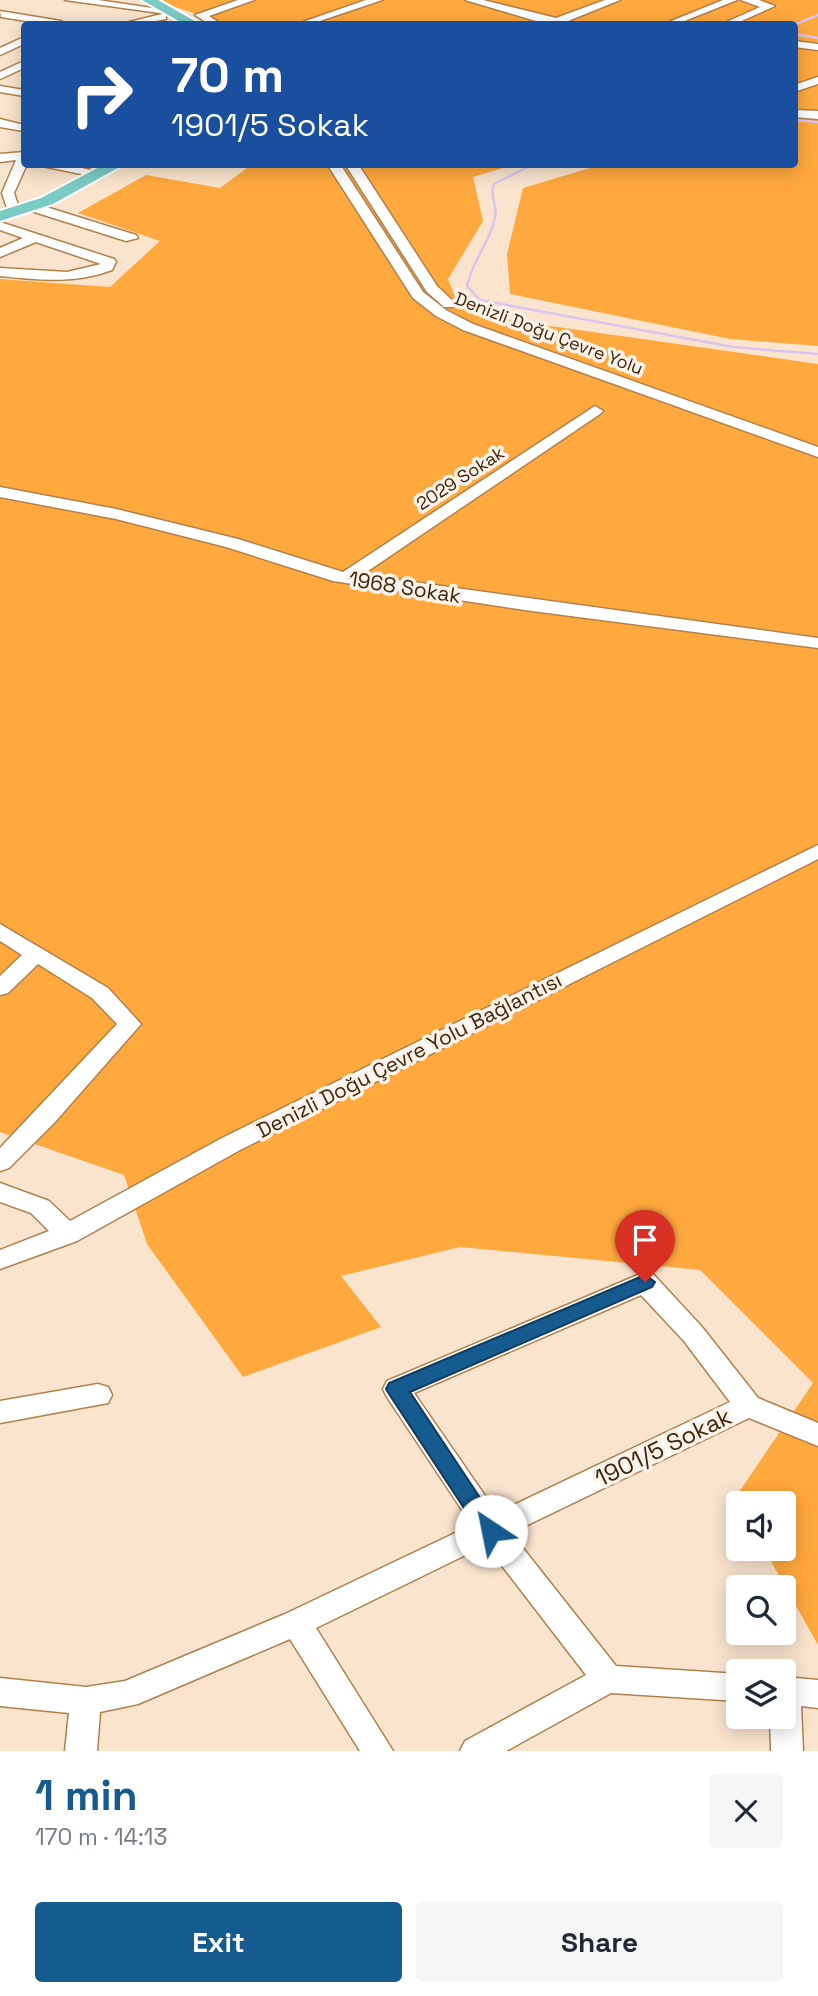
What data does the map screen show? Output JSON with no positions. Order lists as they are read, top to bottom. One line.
{"streets":{"street":["Denizli Doğu Çevre Yolu","2029 Sokak","1968 Sokak","Denizli Doğu Çevre Yolu Bağlantısı","1901/5 Sokak"]},"crossings":[["2029 Sokak","1968 Sokak"]],"page":{"turn":["70 m","1901/5 Sokak"],"heading":["1 min","170 m · 14:13"],"buttons":["Exit","Share"]}}
